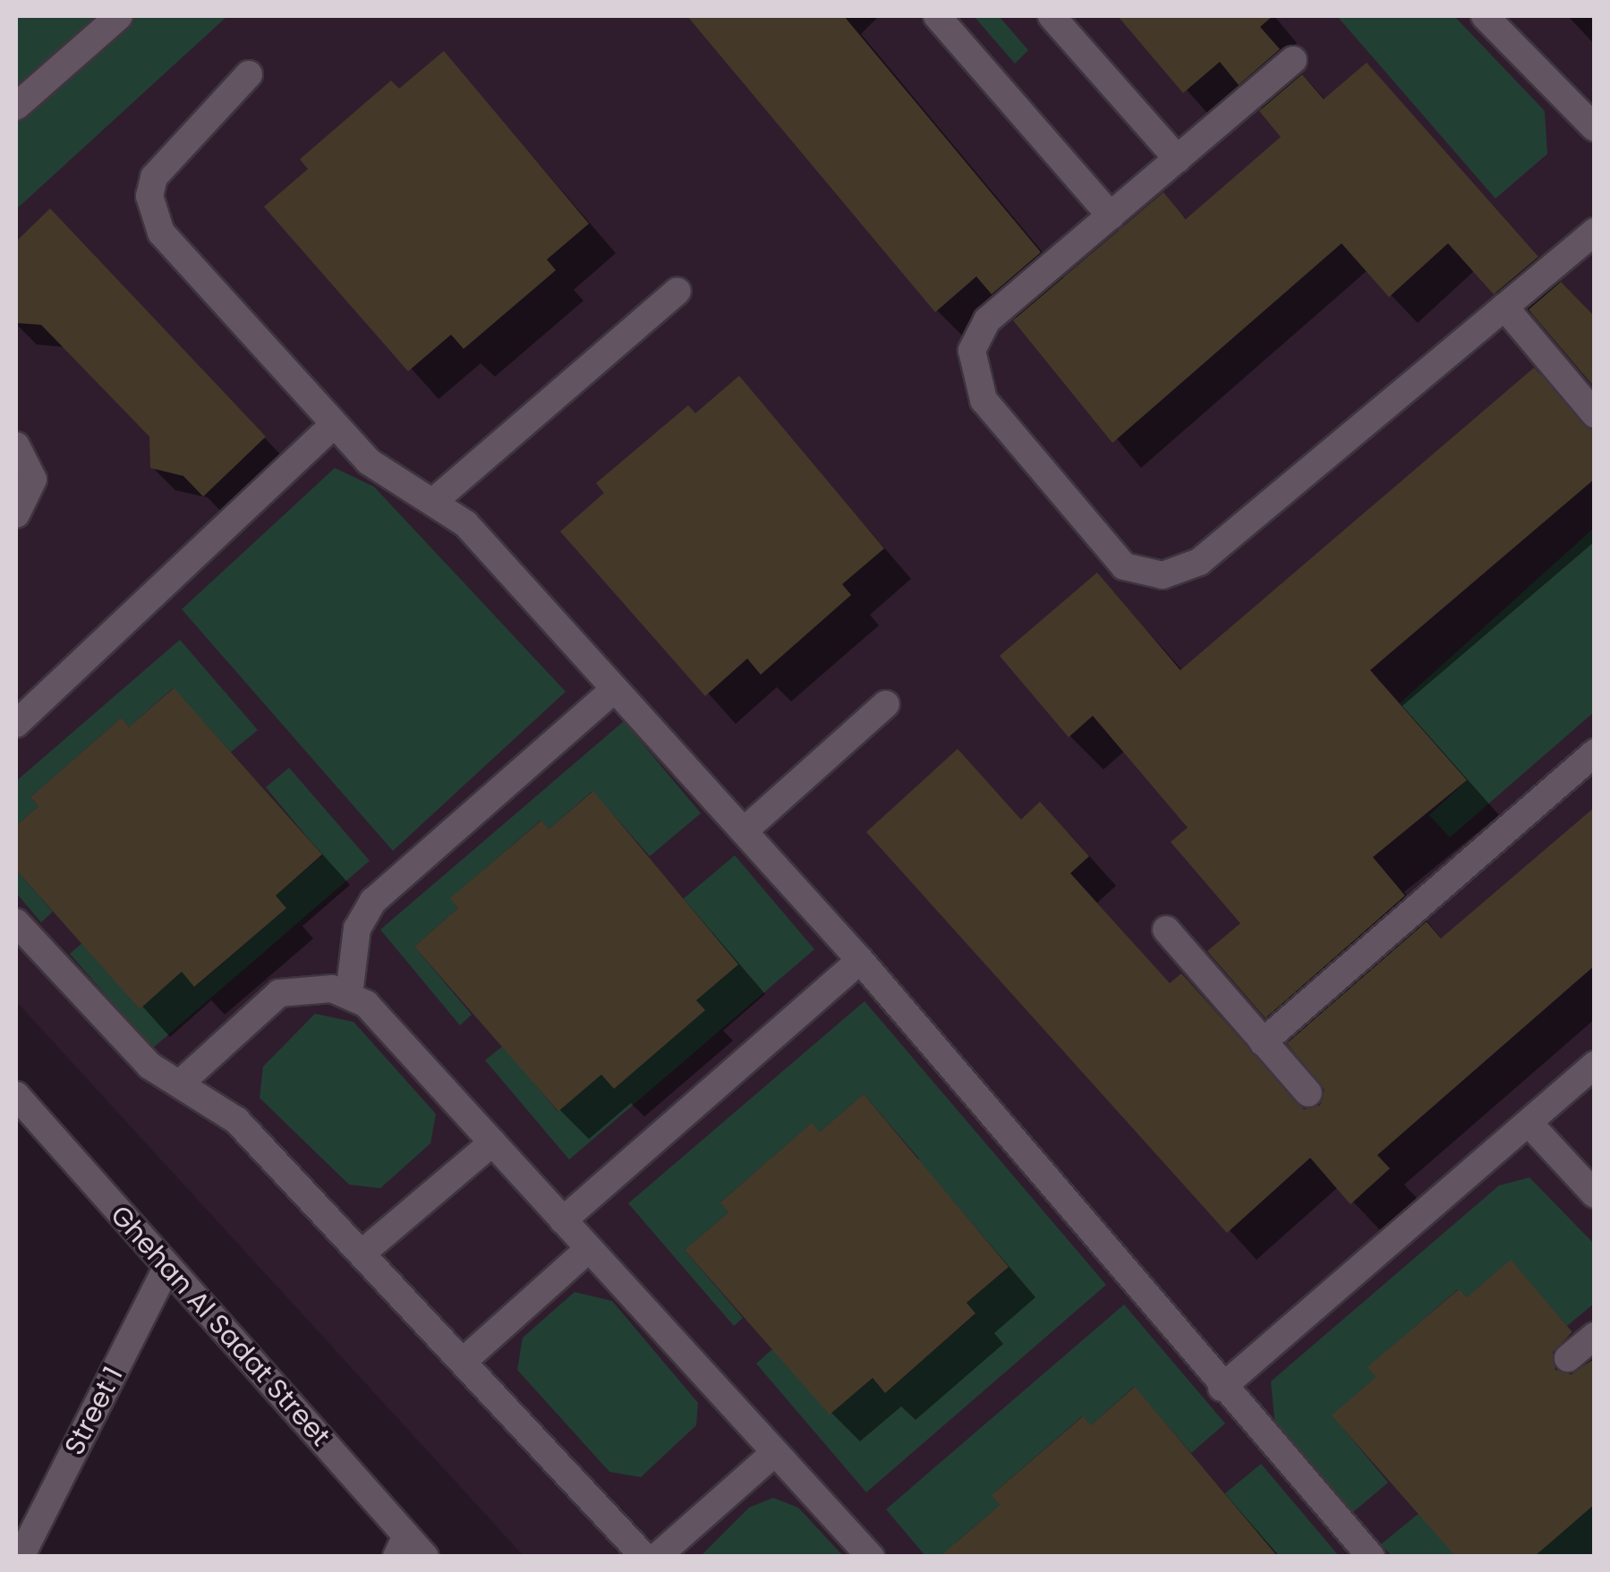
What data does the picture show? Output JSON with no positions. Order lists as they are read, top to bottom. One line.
{"streets":{"street":["Ghehan Al Sadat Street","Street 1"]},"crossings":[["Ghehan Al Sadat Street","Street 1"]]}
